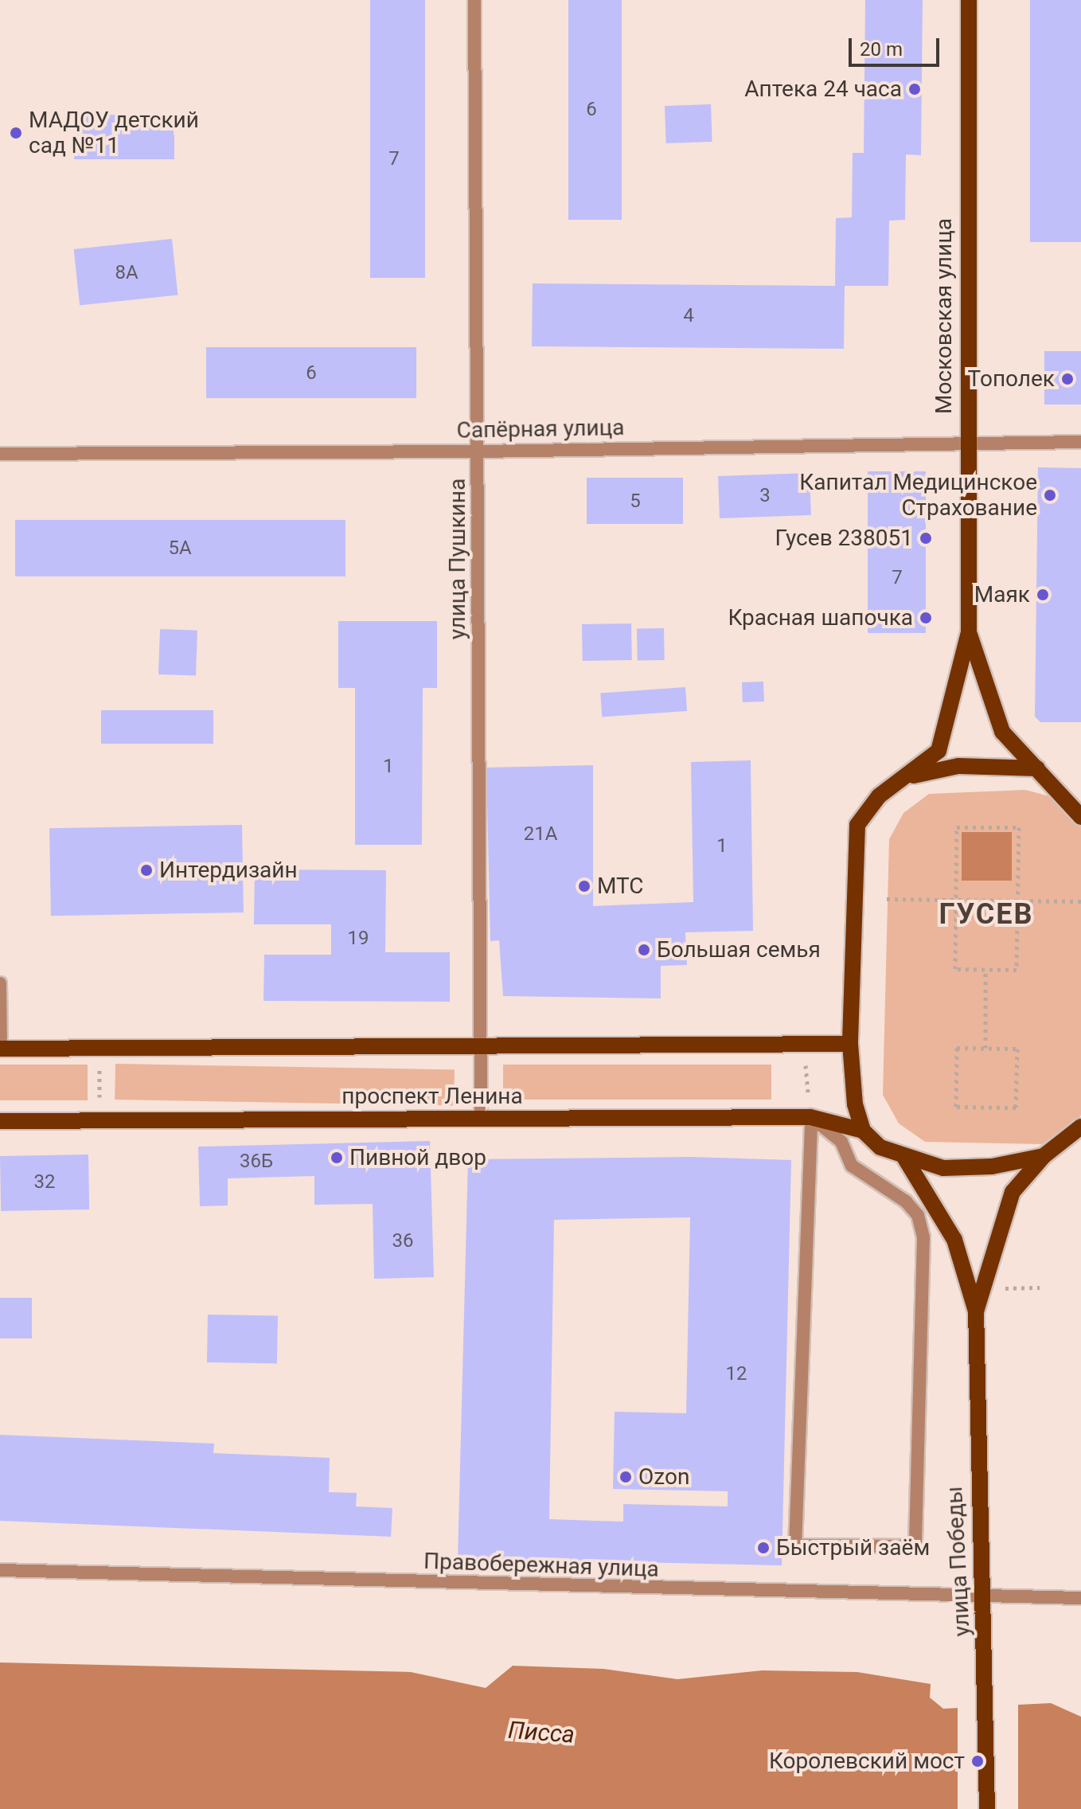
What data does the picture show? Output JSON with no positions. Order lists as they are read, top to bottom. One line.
{"streets":{"main road":["Московская улица","проспект Ленина","улица Победы"],"street":["Сапёрная улица","улица Пушкина","Правобережная улица"]},"crossings":[["Московская улица","Сапёрная улица"],["Московская улица","проспект Ленина"],["Сапёрная улица","улица Пушкина"],["улица Пушкина","проспект Ленина"],["улица Победы","Правобережная улица"]],"districts":["ГУСЕВ"],"water":["Писса"],"places":["Аптека 24 часа","МАДОУ детский сад №11","Тополек","Капитал Медицинское Страхование","Гусев 238051","Маяк","Красная шапочка","Интердизайн","МТС","Большая семья","Пивной двор","Ozon","Быстрый заём","Королевский мост"],"house_numbers":["6","7","8А","4","6","3","5","5А","7","1","21А","1","19","36Б","32","36","12"],"scale_bar":"20 m"}
